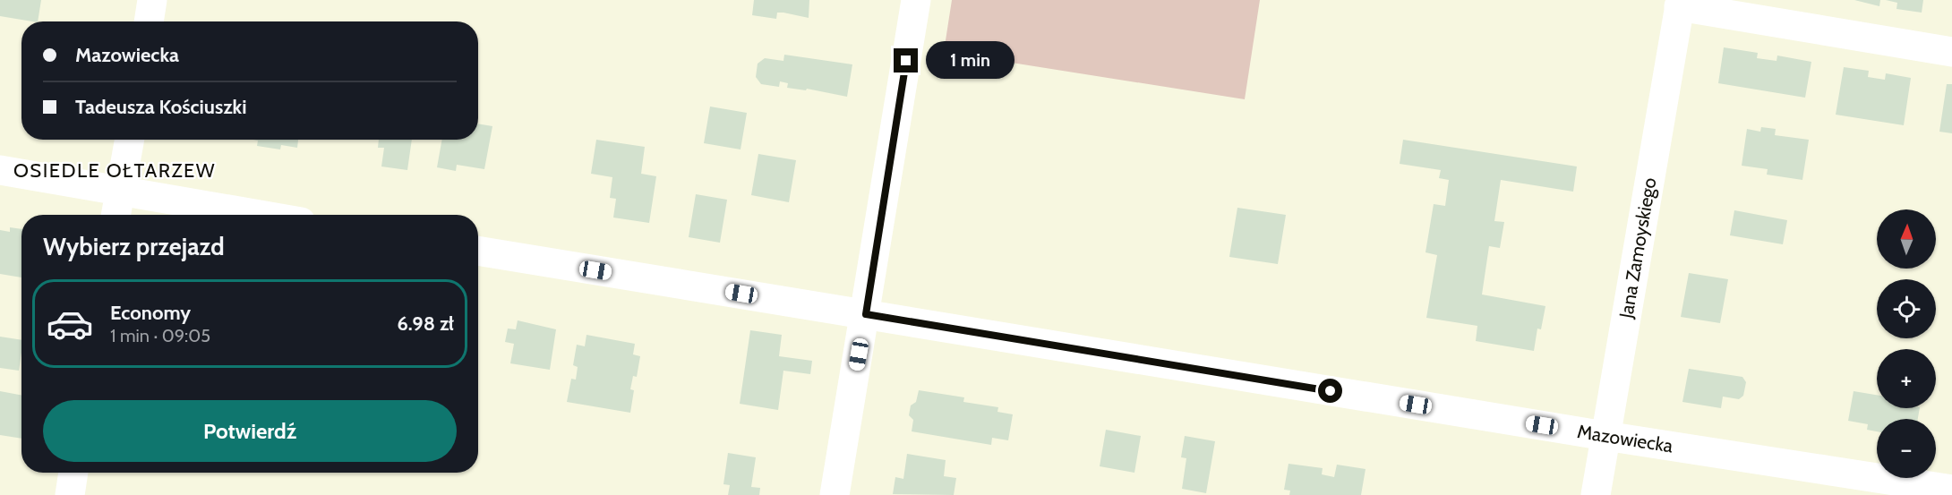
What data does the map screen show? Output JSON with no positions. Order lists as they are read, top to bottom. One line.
{"streets":{"street":["Jana Zamoyskiego","Mazowiecka"]},"crossings":[["Jana Zamoyskiego","Mazowiecka"]],"districts":["OSIEDLE OŁTARZEW"],"north":"top","page":{"banner":["Mazowiecka","Tadeusza Kościuszki"],"bubble":"1 min","map_buttons":["+","−"],"heading":"Wybierz przejazd","list":[{"name":"Economy","note":"1 min · 09:05","value":"6.98 zł"}],"buttons":"Potwierdź"}}
